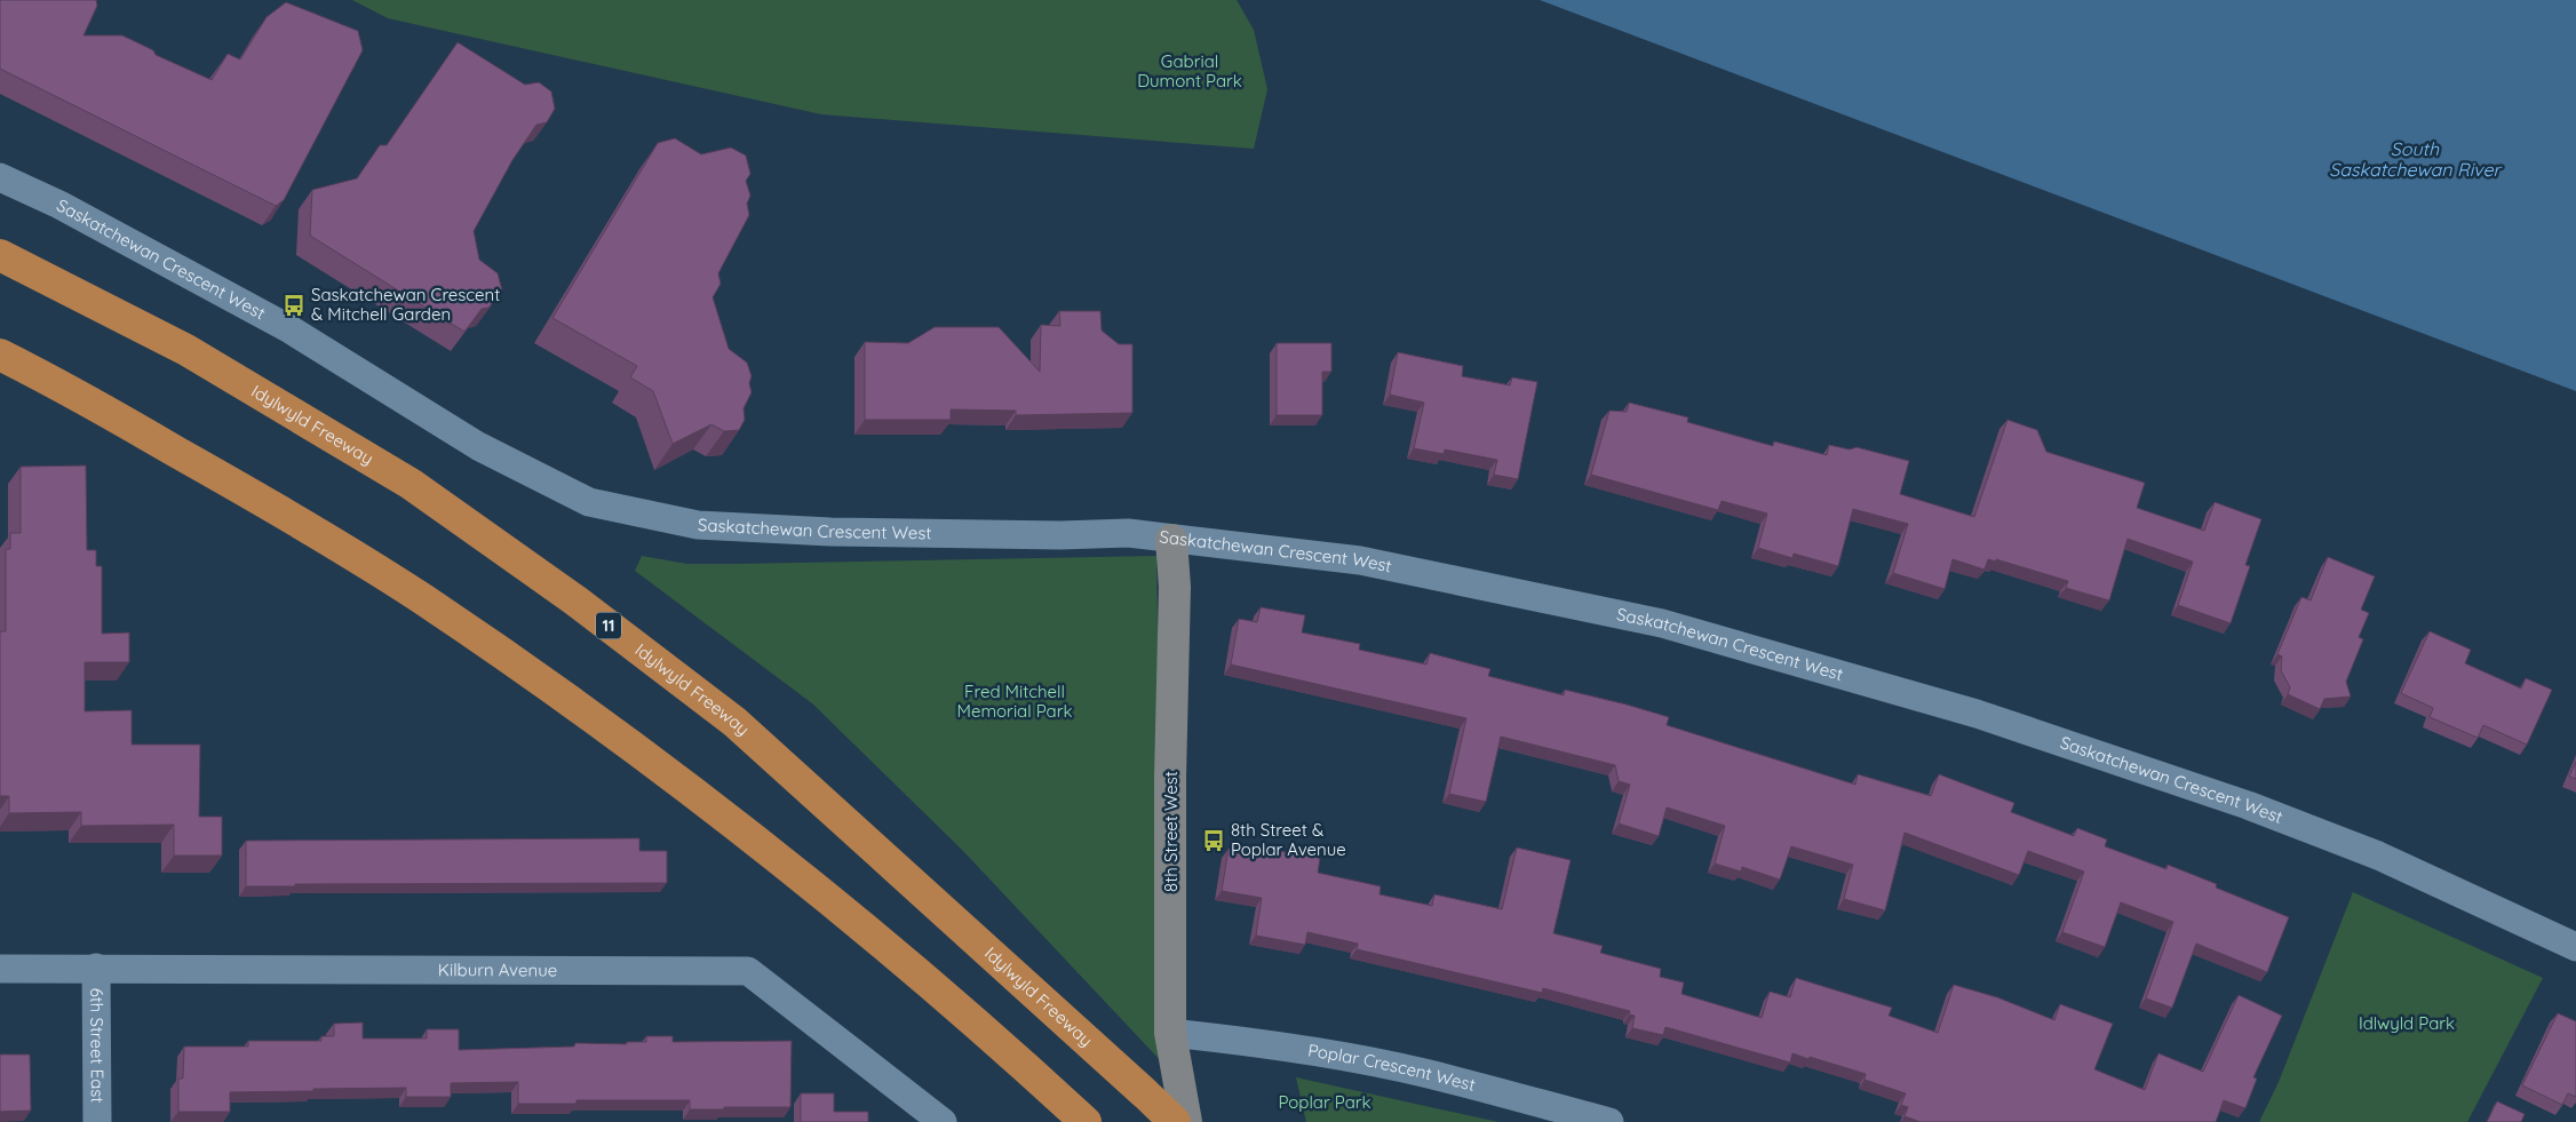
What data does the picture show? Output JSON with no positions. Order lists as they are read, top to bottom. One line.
{"streets":{"highway":["Idylwyld Freeway","11"],"street":["Saskatchewan Crescent West","8th Street West","Kilburn Avenue","6th Street East","Poplar Crescent West"]},"crossings":[["Saskatchewan Crescent West","8th Street West"],["8th Street West","Poplar Crescent West"],["Kilburn Avenue","6th Street East"]],"water":["South Saskatchewan River"],"parks":["Gabrial Dumont Park","Fred Mitchell Memorial Park","Idlwyld Park","Poplar Park"],"places":{"bus stop":["Saskatchewan Crescent & Mitchell Garden","8th Street & Poplar Avenue"]}}
